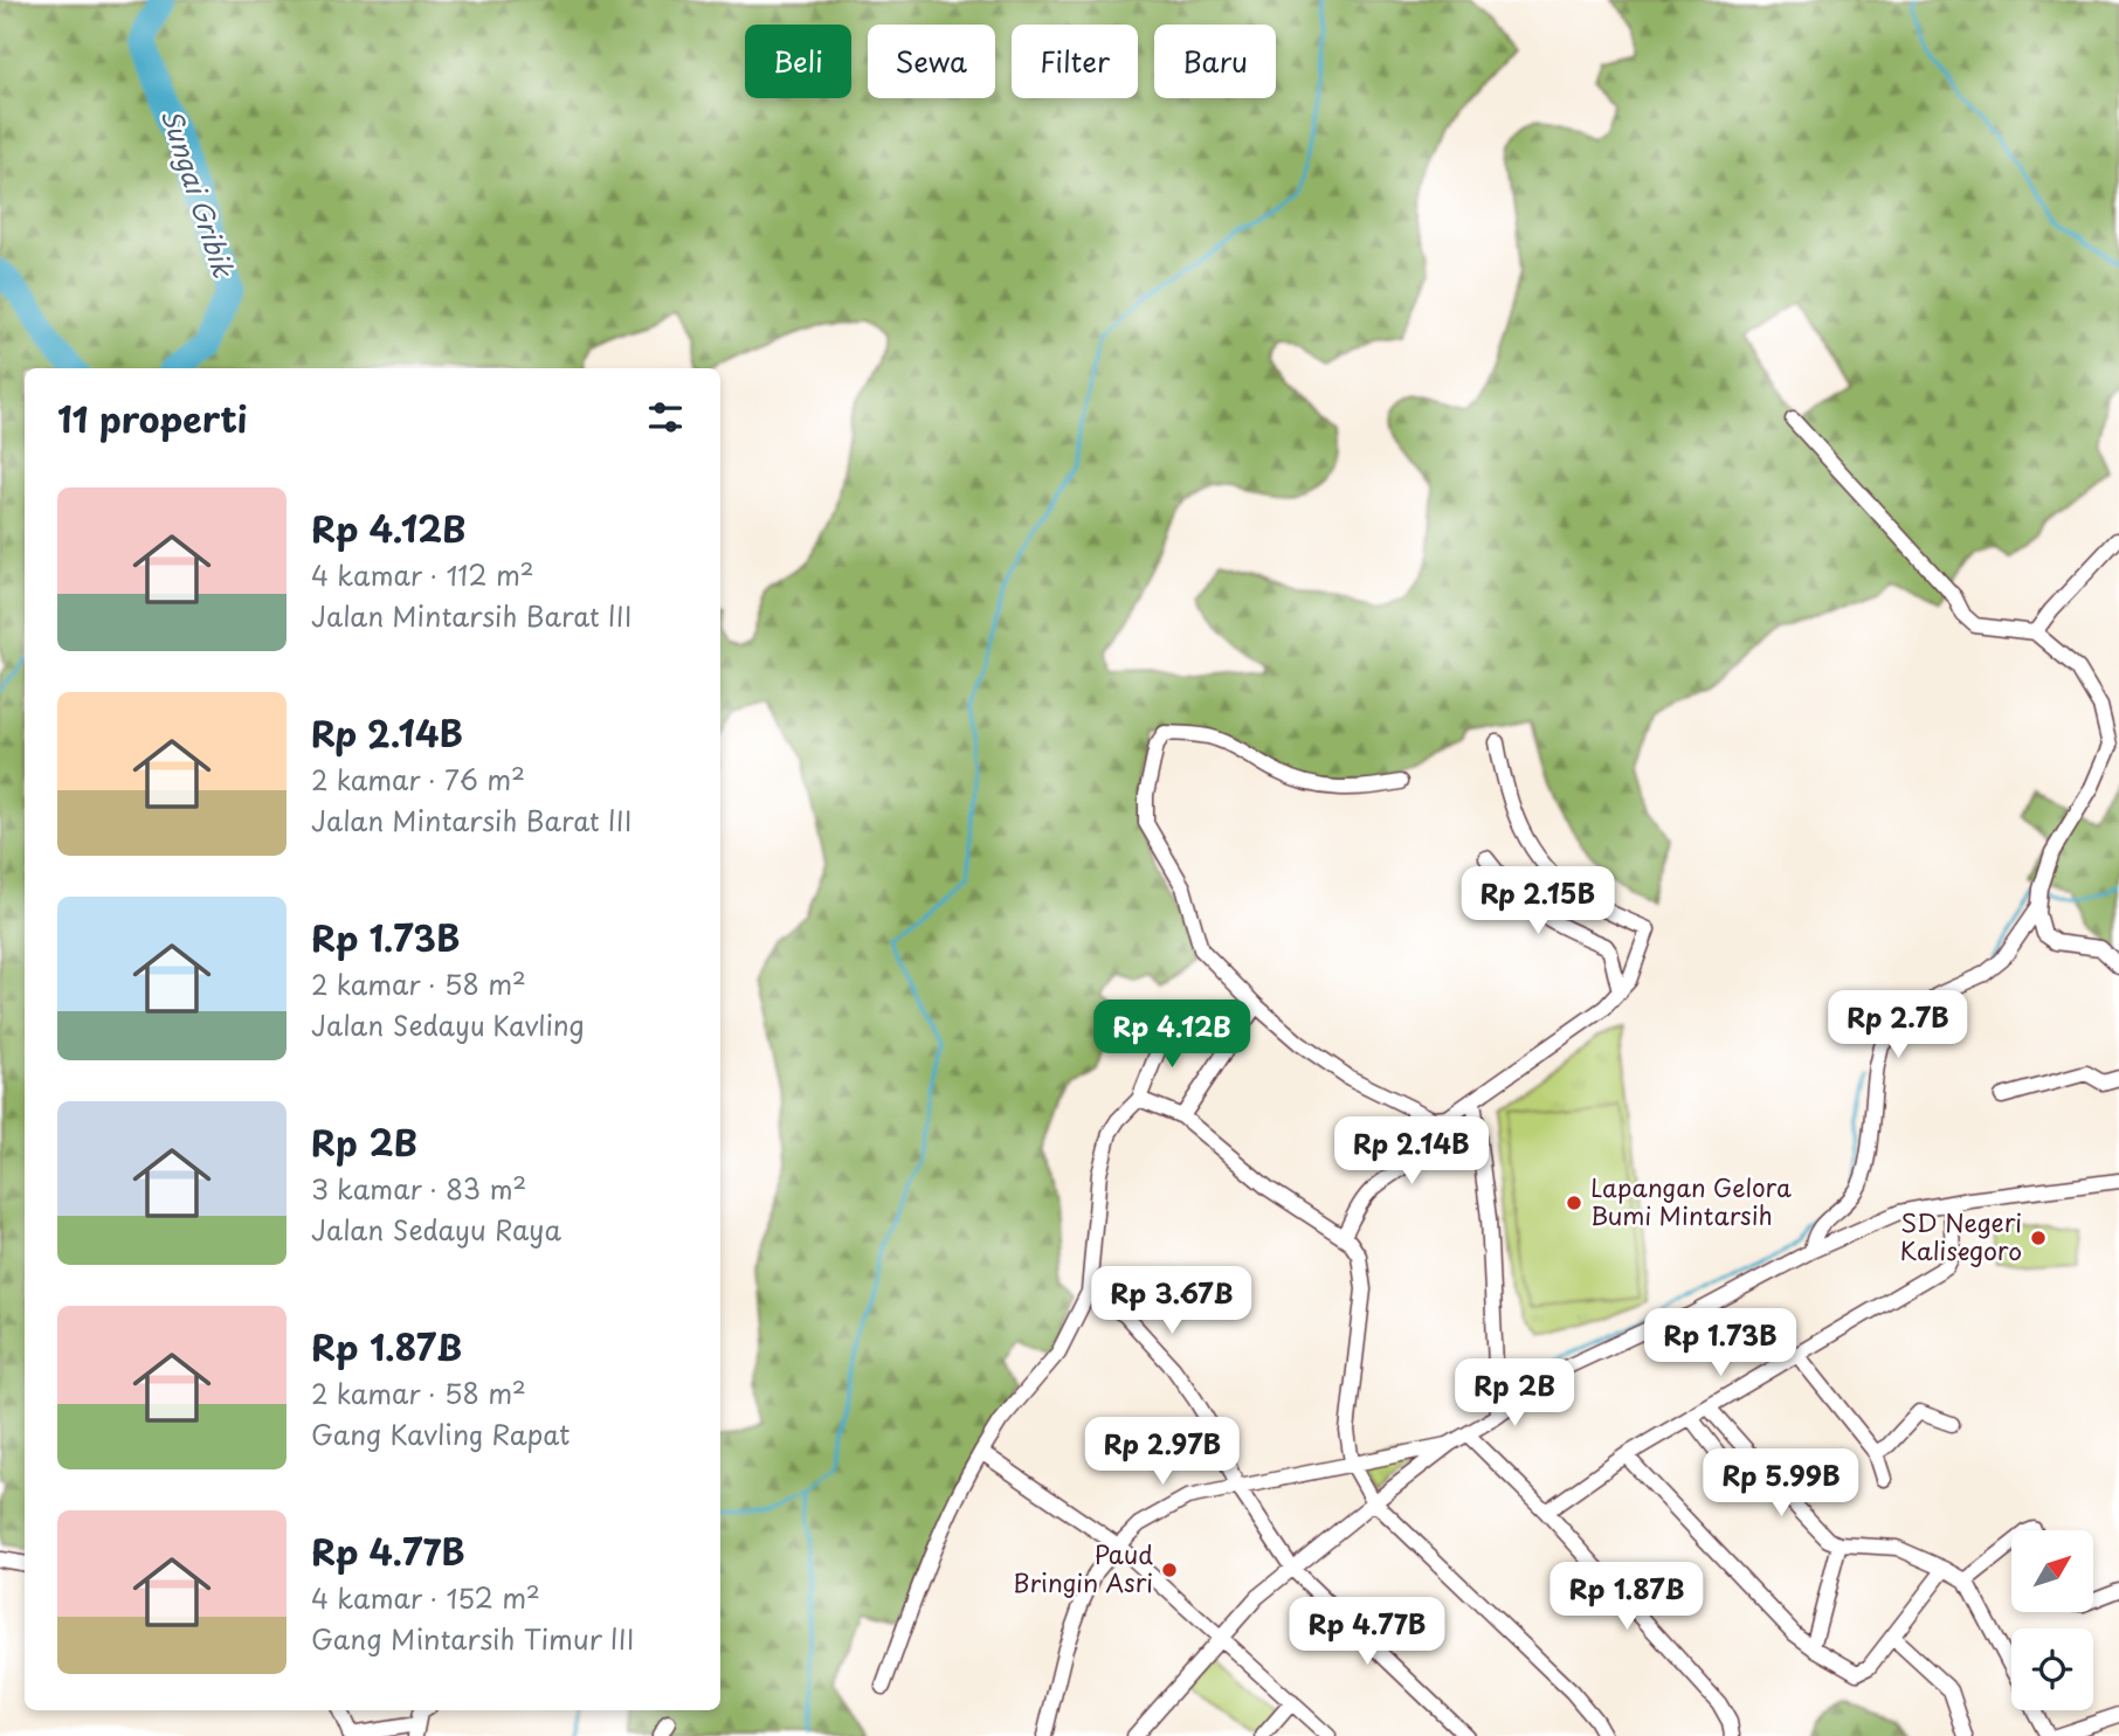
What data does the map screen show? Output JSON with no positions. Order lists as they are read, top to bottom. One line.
{"water":["Sungai Gribik"],"places":["Lapangan Gelora Bumi Mintarsih","SD Negeri Kalisegoro","Paud Bringin Asri"],"north":"top right","page":{"chip":["Beli","Sewa","Filter","Baru"],"heading":"11 properti","list":[{"name":"Rp 4.12B","note":"4 kamar · 112 m² · Jalan Mintarsih Barat III"},{"name":"Rp 2.14B","note":"2 kamar · 76 m² · Jalan Mintarsih Barat III"},{"name":"Rp 1.73B","note":"2 kamar · 58 m² · Jalan Sedayu Kavling"},{"name":"Rp 2B","note":"3 kamar · 83 m² · Jalan Sedayu Raya"},{"name":"Rp 1.87B","note":"2 kamar · 58 m² · Gang Kavling Rapat"},{"name":"Rp 4.77B","note":"4 kamar · 152 m² · Gang Mintarsih Timur III"}],"price":["Rp 2.15B","Rp 2.7B","Rp 4.12B","Rp 2.14B","Rp 3.67B","Rp 1.73B","Rp 2B","Rp 2.97B","Rp 5.99B","Rp 1.87B","Rp 4.77B"]}}
